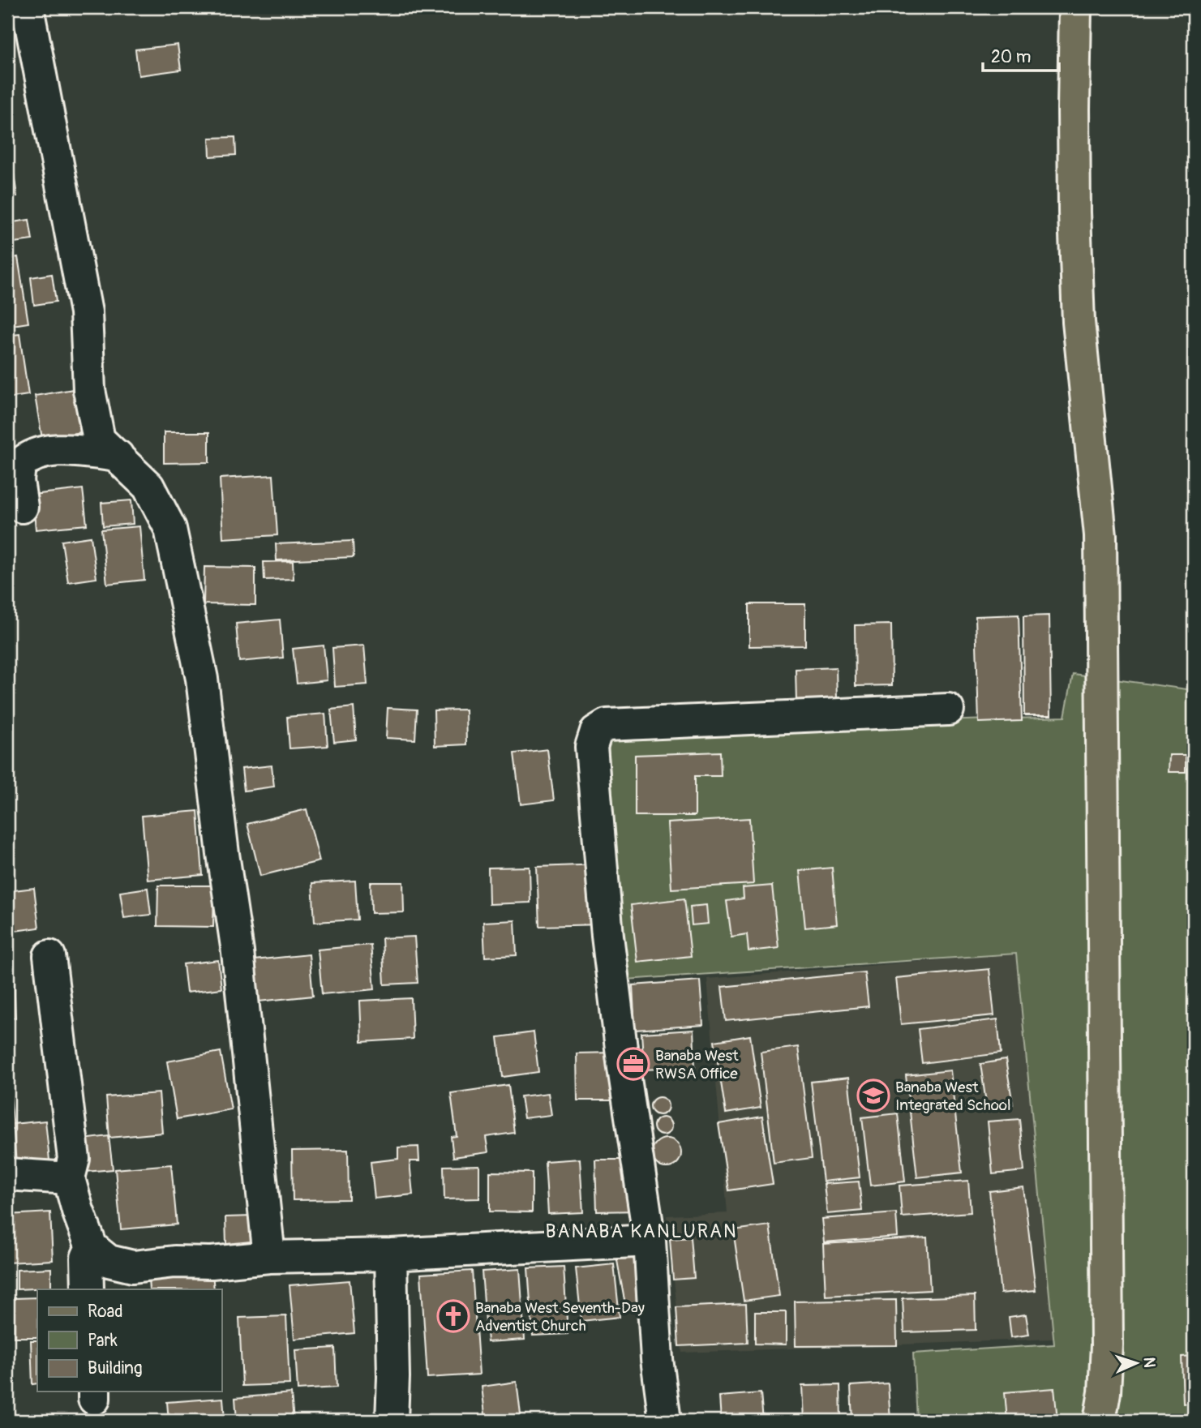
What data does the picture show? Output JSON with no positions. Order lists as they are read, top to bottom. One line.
{"districts":["BANABA KANLURAN"],"places":{"office":["Banaba West RWSA Office"],"school or university":["Banaba West Integrated School"],"church":["Banaba West Seventh-Day Adventist Church"]},"legend":["Road","Park","Building"],"scale_bar":"20 m","north":"right"}
